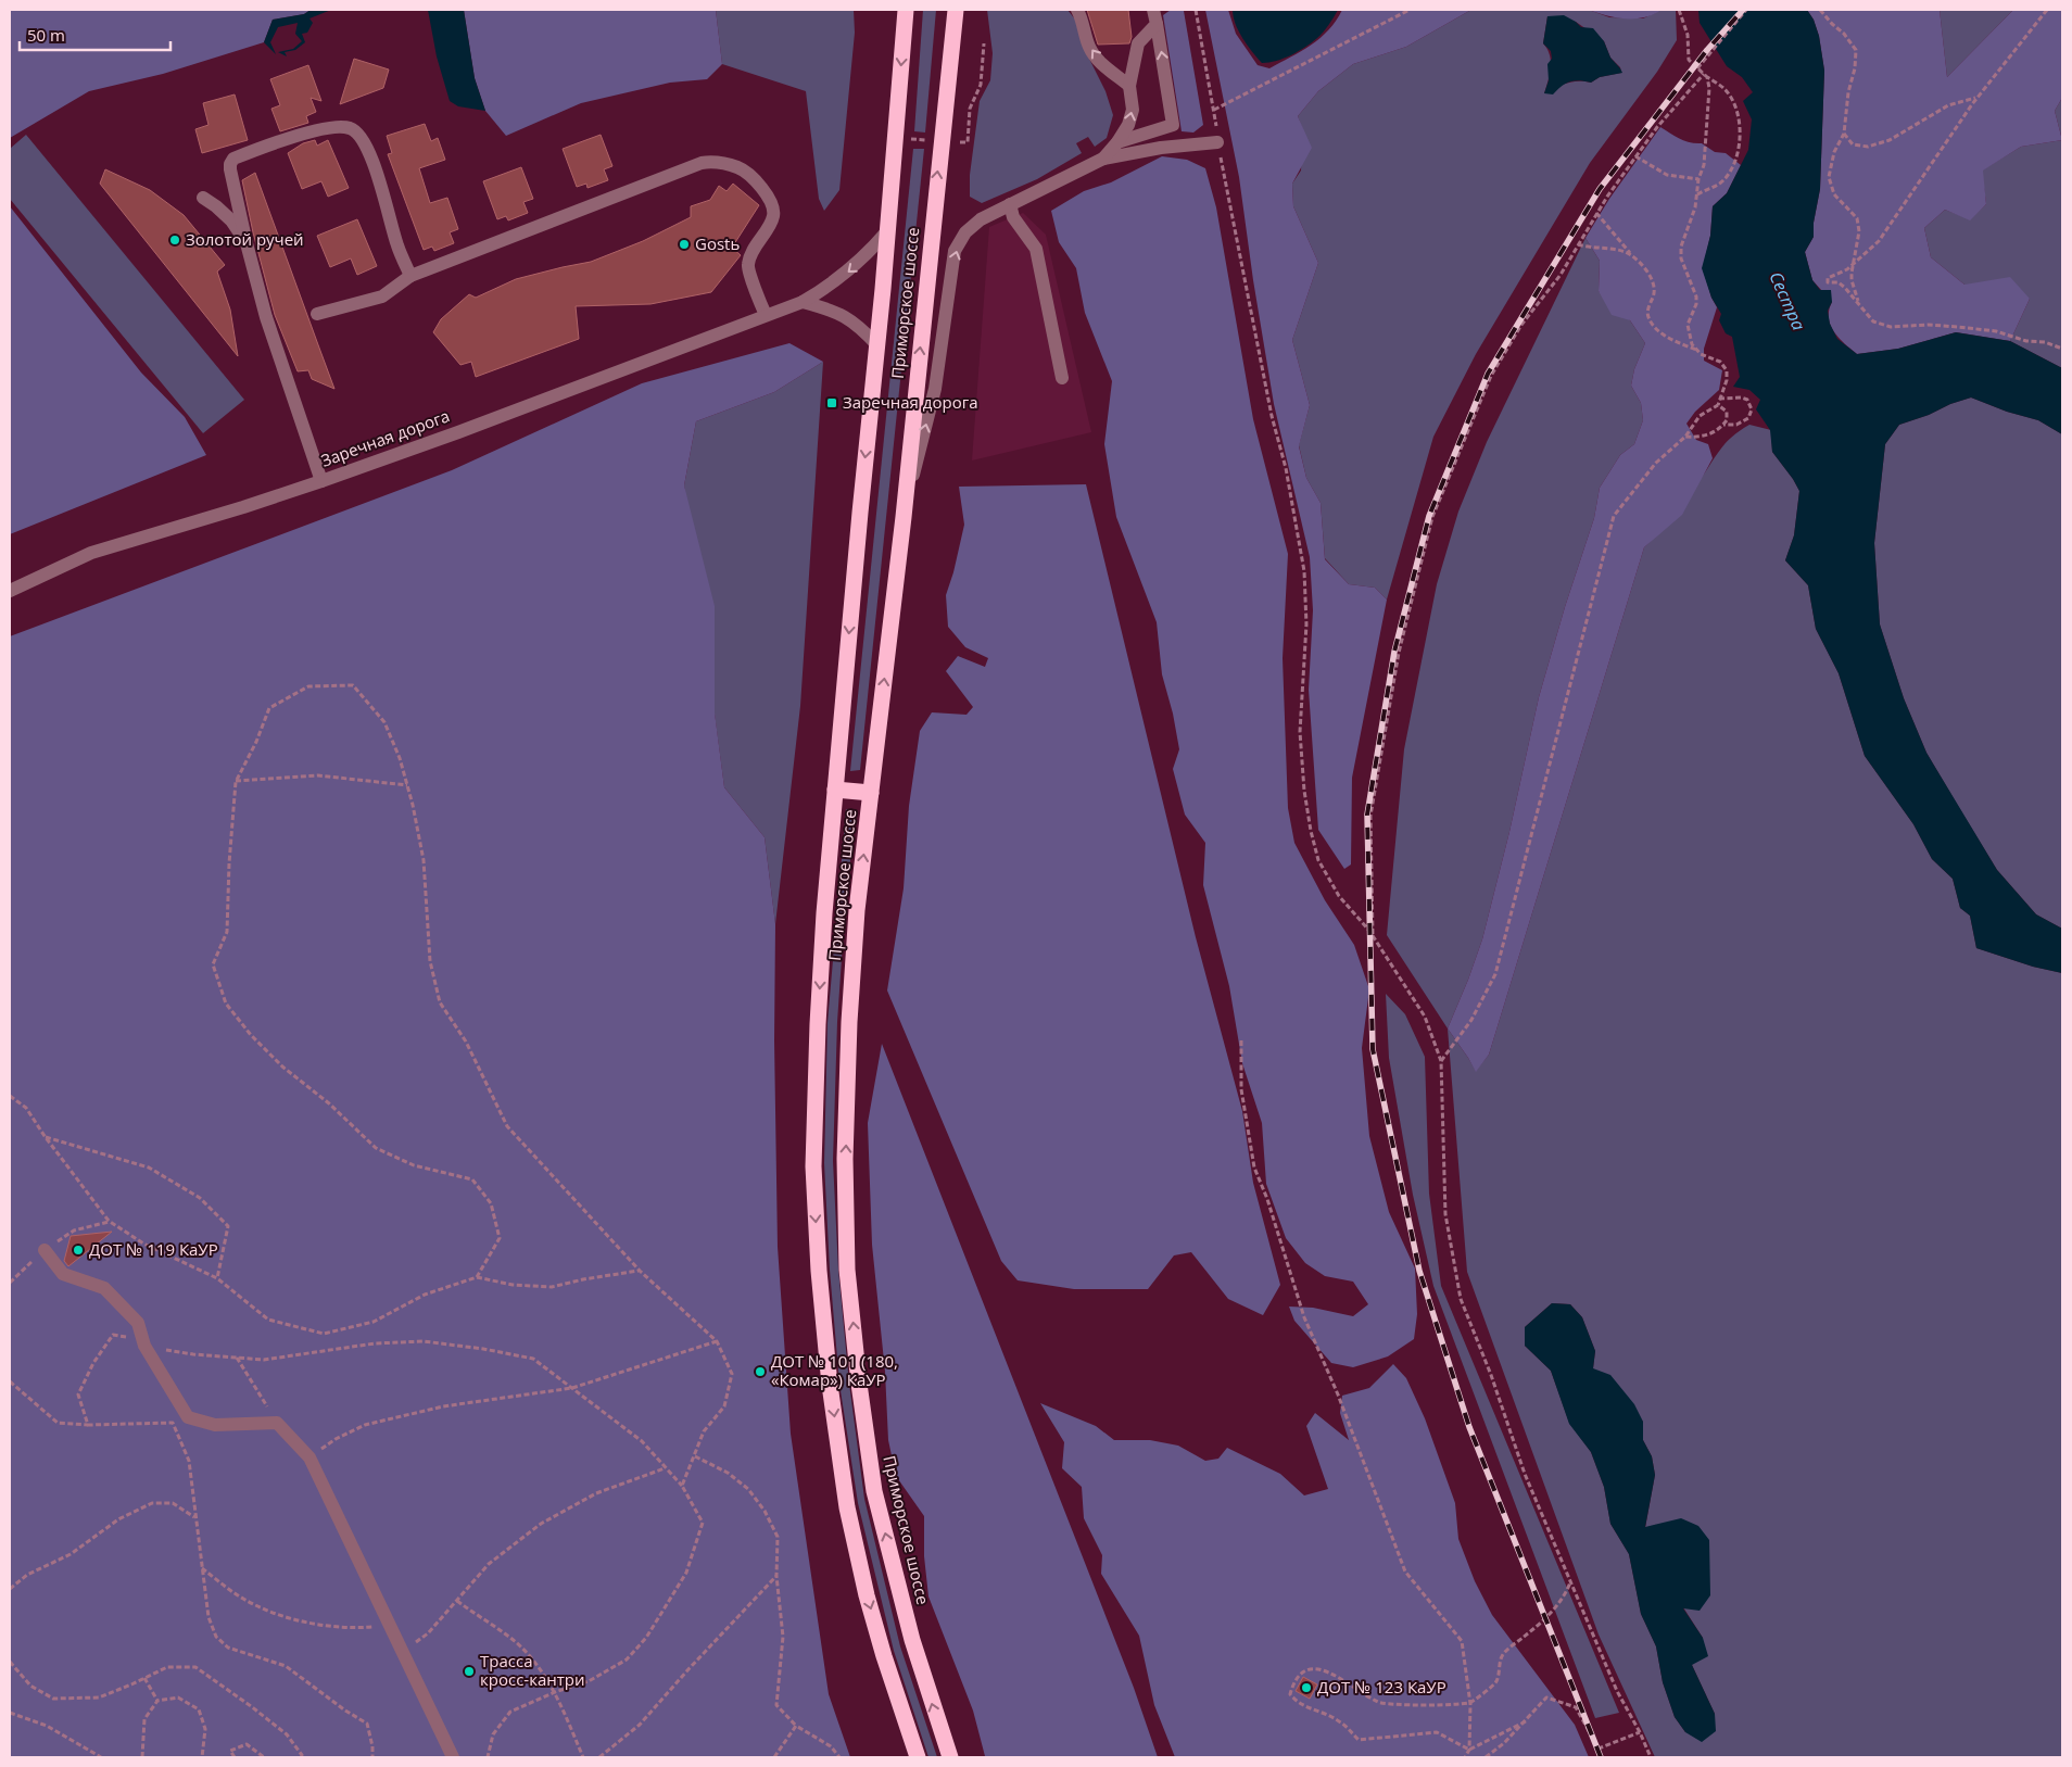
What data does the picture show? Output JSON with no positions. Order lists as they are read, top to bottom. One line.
{"streets":{"highway":["Приморское шоссе"],"street":["Заречная дорога"]},"crossings":[["Приморское шоссе","Заречная дорога"]],"water":["Сестра"],"places":{"other":["Золотой ручей","Gostь","ДОТ № 119 КаУР","ДОТ № 101 (180, «Комар») КаУР","Трасса кросс-кантри","ДОТ № 123 КаУР"],"transit":["Заречная дорога"]},"scale_bar":"50 m"}
